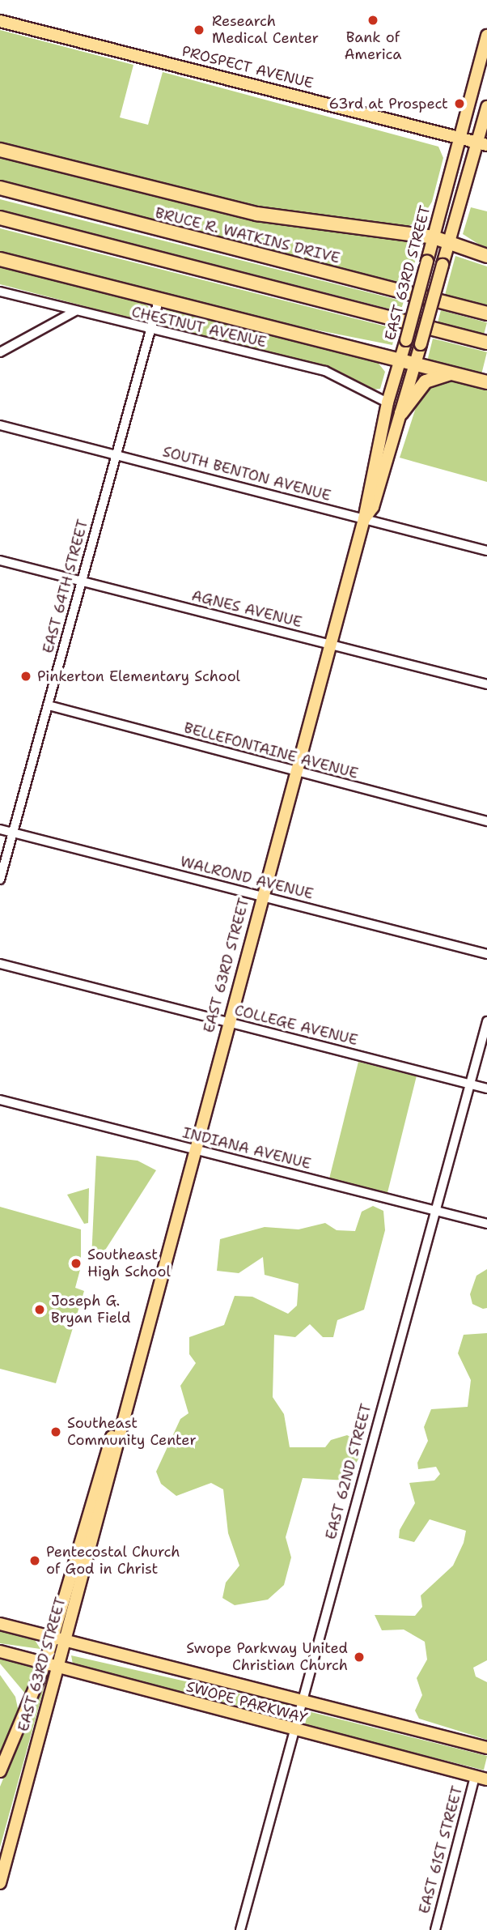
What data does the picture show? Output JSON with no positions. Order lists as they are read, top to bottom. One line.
{"streets":{"highway":["BRUCE R. WATKINS DRIVE"],"main road":["PROSPECT AVENUE","EAST 63RD STREET","SWOPE PARKWAY"],"street":["CHESTNUT AVENUE","SOUTH BENTON AVENUE","EAST 64TH STREET","AGNES AVENUE","BELLEFONTAINE AVENUE","WALROND AVENUE","COLLEGE AVENUE","INDIANA AVENUE","EAST 62ND STREET","EAST 61ST STREET"]},"crossings":[["PROSPECT AVENUE","EAST 63RD STREET"],["EAST 63RD STREET","CHESTNUT AVENUE"],["EAST 63RD STREET","SOUTH BENTON AVENUE"],["EAST 63RD STREET","AGNES AVENUE"],["EAST 63RD STREET","BELLEFONTAINE AVENUE"],["EAST 63RD STREET","WALROND AVENUE"],["EAST 63RD STREET","COLLEGE AVENUE"],["EAST 63RD STREET","INDIANA AVENUE"],["EAST 63RD STREET","SWOPE PARKWAY"],["CHESTNUT AVENUE","EAST 64TH STREET"],["SOUTH BENTON AVENUE","EAST 64TH STREET"],["EAST 64TH STREET","AGNES AVENUE"],["EAST 64TH STREET","BELLEFONTAINE AVENUE"],["EAST 64TH STREET","WALROND AVENUE"],["COLLEGE AVENUE","EAST 62ND STREET"],["INDIANA AVENUE","EAST 62ND STREET"],["EAST 62ND STREET","SWOPE PARKWAY"],["SWOPE PARKWAY","EAST 61ST STREET"]],"places":["Bank of America","Research Medical Center","63rd at Prospect","Pinkerton Elementary School","Southeast High School","Joseph G. Bryan Field","Southeast Community Center","Pentecostal Church of God in Christ","Swope Parkway United Christian Church"]}
